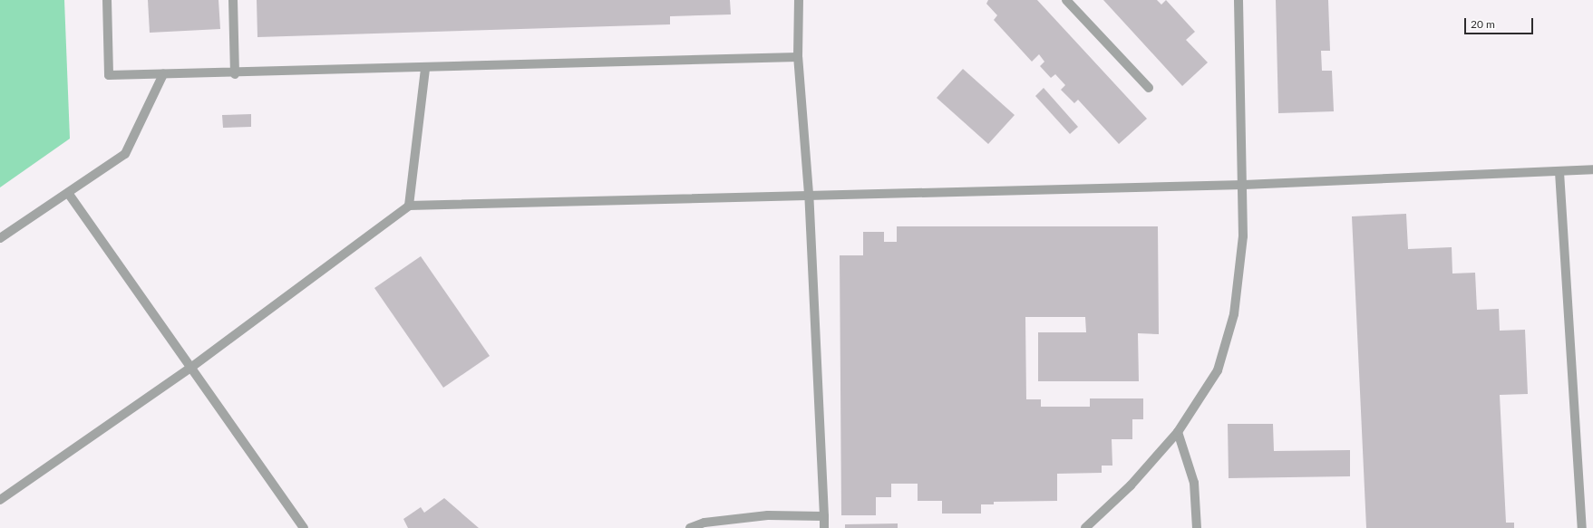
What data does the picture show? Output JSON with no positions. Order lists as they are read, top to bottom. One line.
{"scale_bar":"20 m"}
